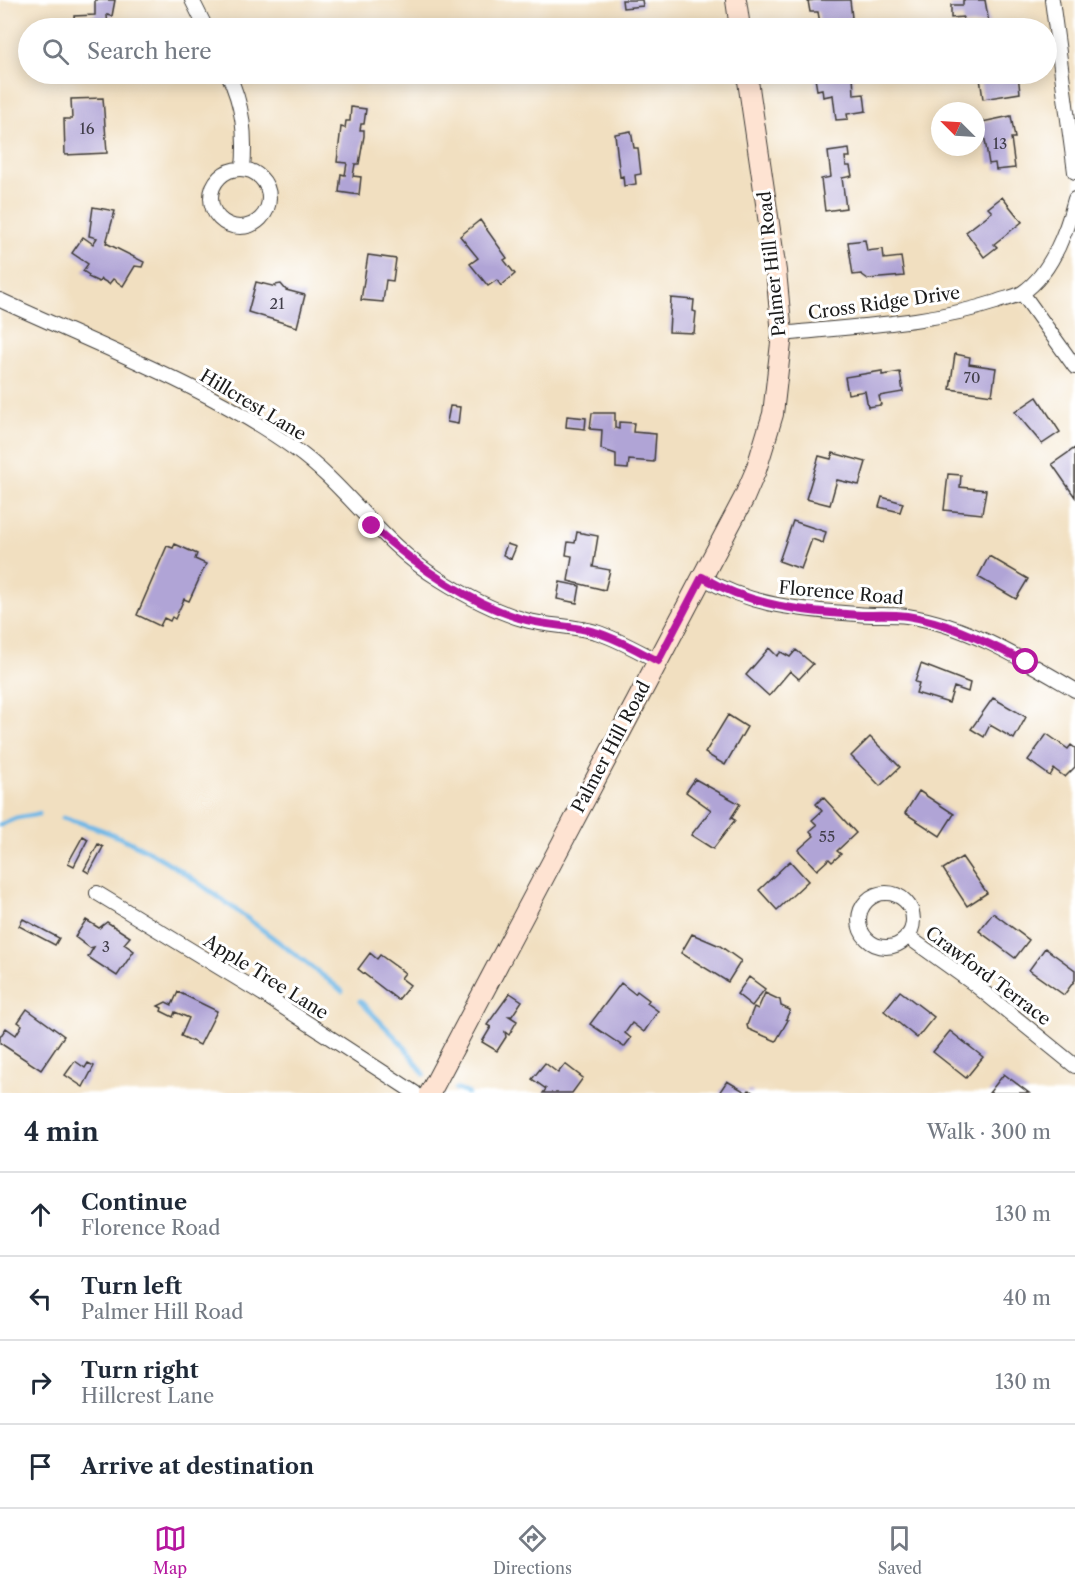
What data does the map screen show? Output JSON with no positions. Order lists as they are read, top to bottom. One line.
{"streets":{"main road":["Palmer Hill Road"],"street":["Cross Ridge Drive","Hillcrest Lane","Florence Road","Crawford Terrace","Apple Tree Lane"]},"crossings":[["Palmer Hill Road","Cross Ridge Drive"],["Palmer Hill Road","Hillcrest Lane"],["Palmer Hill Road","Florence Road"]],"house_numbers":["16","13","21","70","55","3"],"north":"top left","page":{"search":"Search here","heading":["4 min","Walk · 300 m"],"list":[["Continue","Florence Road","130 m"],["Turn left","Palmer Hill Road","40 m"],["Turn right","Hillcrest Lane","130 m"],"Arrive at destination"],"nav":["Map","Directions","Saved"]}}
